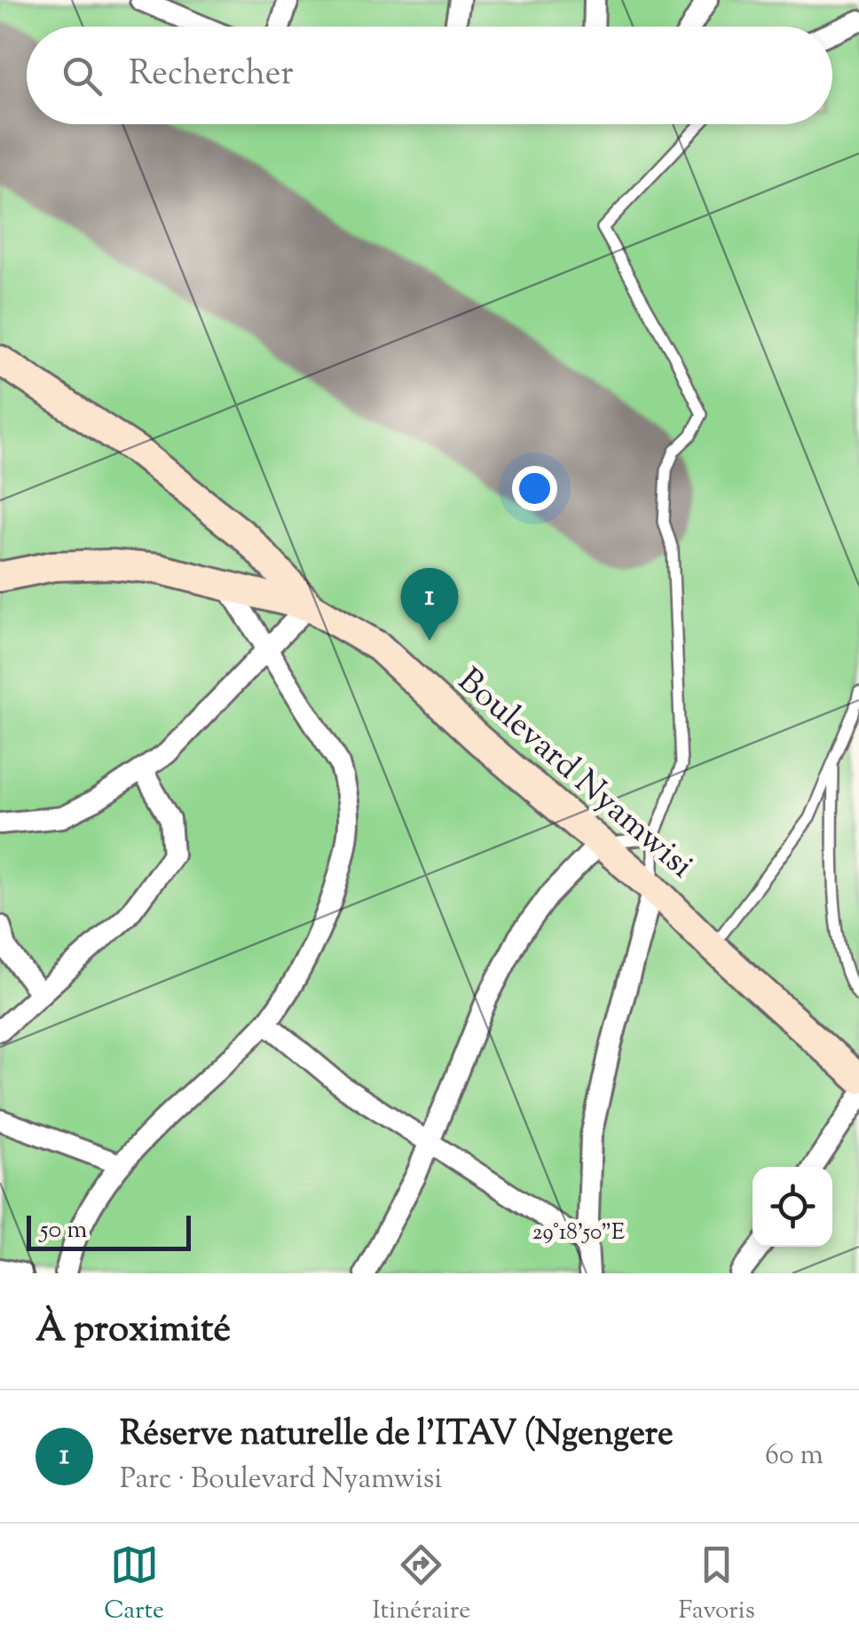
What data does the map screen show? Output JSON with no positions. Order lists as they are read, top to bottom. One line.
{"streets":{"main road":["Boulevard Nyamwisi"]},"scale_bar":"50 m","page":{"search":"Rechercher","pins":"1","scale":"50 m","heading":"À proximité","list":[{"mark":"1","name":"Réserve naturelle de l'ITAV (Ngengere","note":"Parc · Boulevard Nyamwisi","value":"60 m"}],"nav":["Carte","Itinéraire","Favoris"]},"coordinates":["29°18'50\"E"]}
